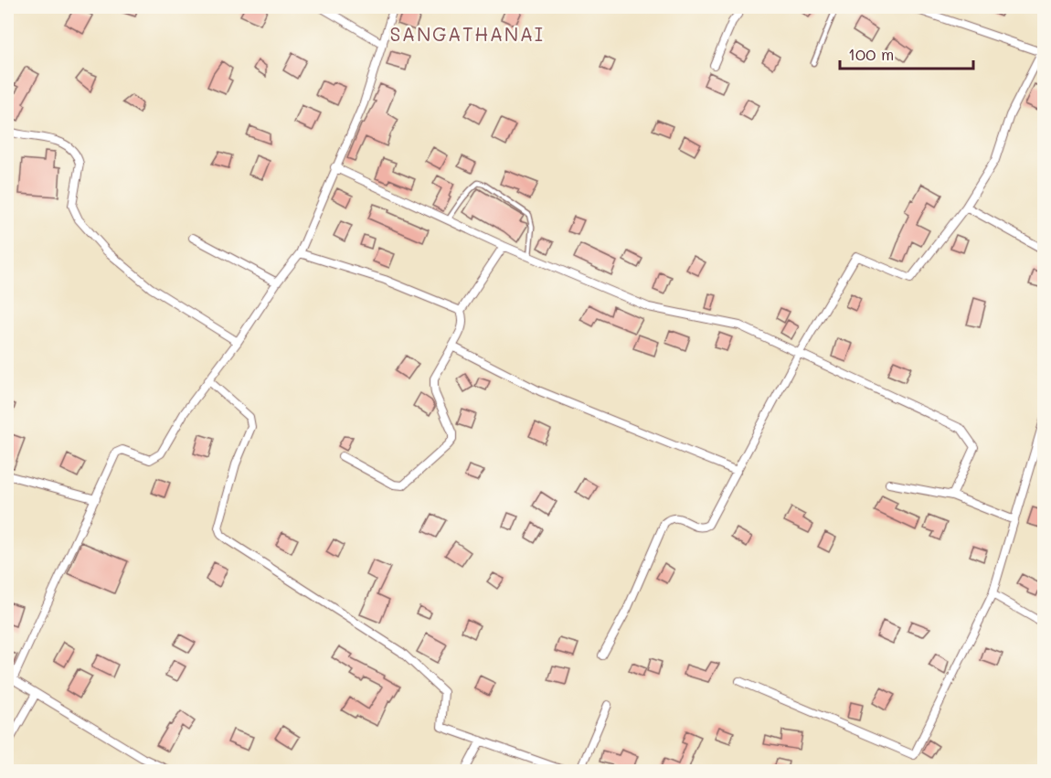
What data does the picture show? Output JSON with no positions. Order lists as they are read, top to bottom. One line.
{"districts":["SANGATHANAI"],"scale_bar":"100 m"}
